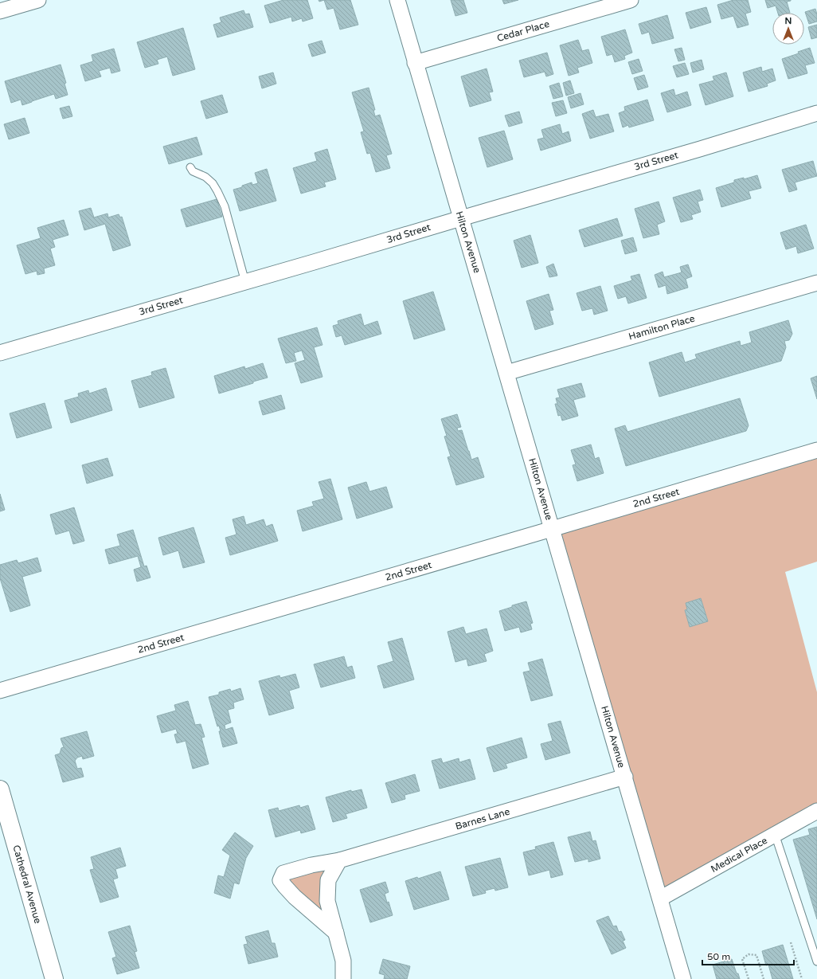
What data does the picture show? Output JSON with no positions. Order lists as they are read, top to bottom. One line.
{"streets":{"street":["Cedar Place","3rd Street","Hilton Avenue","Hamilton Place","2nd Street","Barnes Lane","Medical Place","Cathedral Avenue"]},"crossings":[["Cedar Place","Hilton Avenue"],["3rd Street","Hilton Avenue"],["Hilton Avenue","Hamilton Place"],["Hilton Avenue","2nd Street"],["Hilton Avenue","Barnes Lane"],["Hilton Avenue","Medical Place"]],"scale_bar":"50 m","north":"top"}
